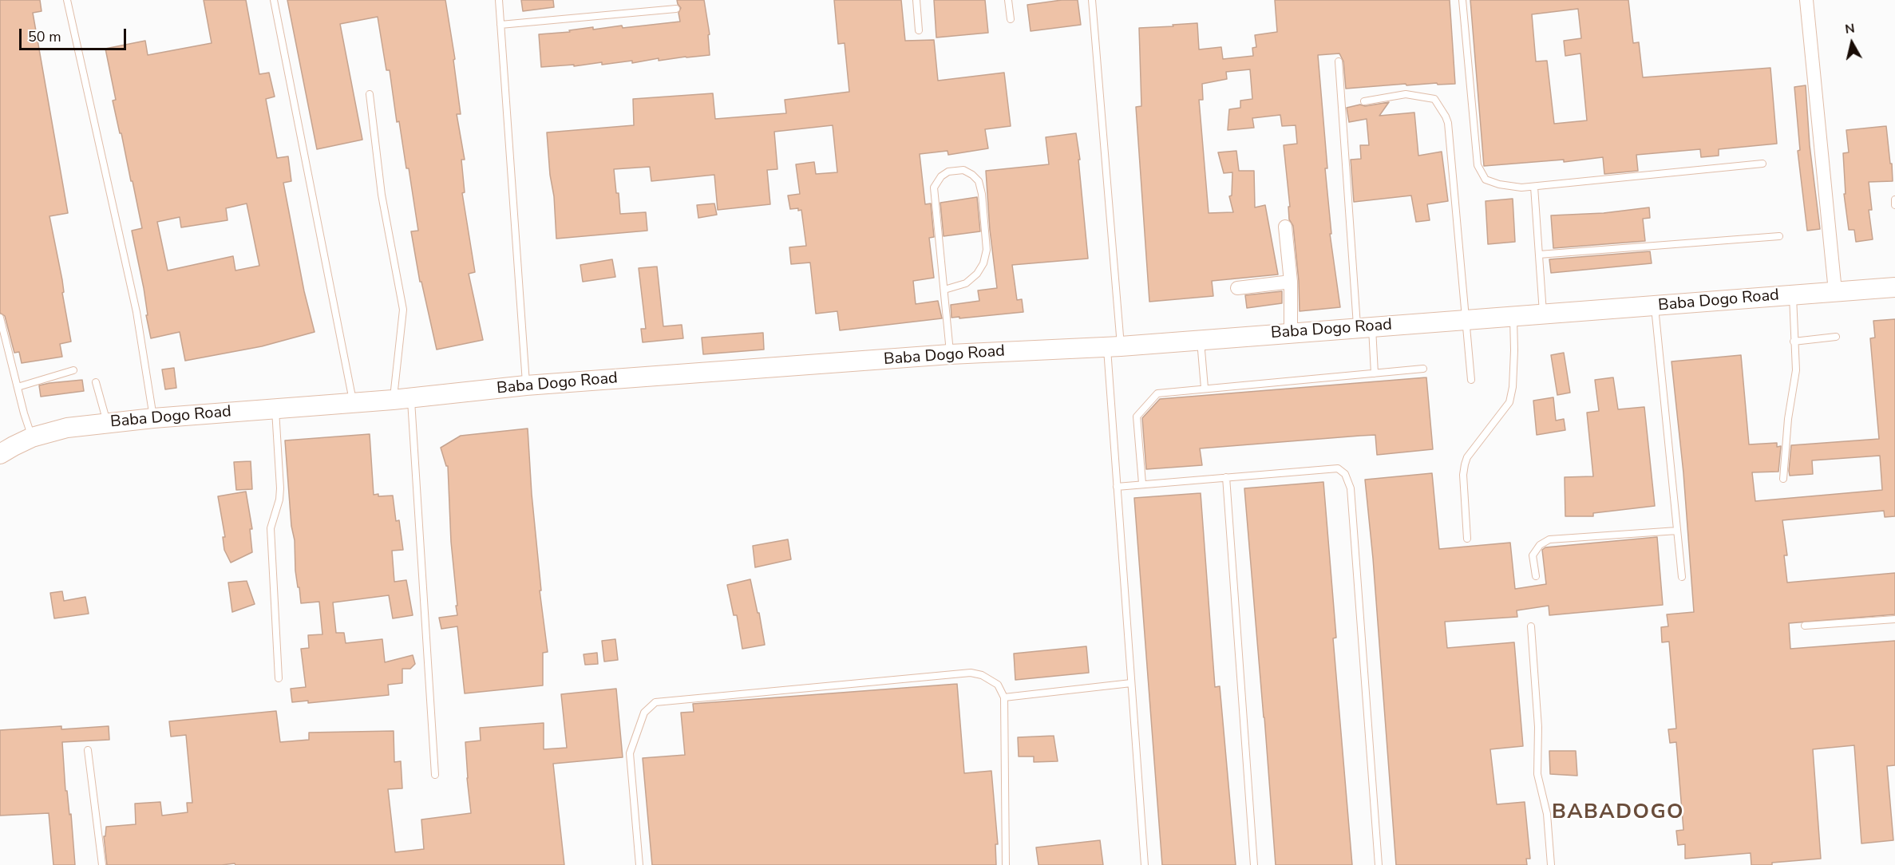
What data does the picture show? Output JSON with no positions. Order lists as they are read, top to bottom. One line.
{"streets":{"street":["Baba Dogo Road"]},"districts":["BABADOGO"],"scale_bar":"50 m","north":"top"}
